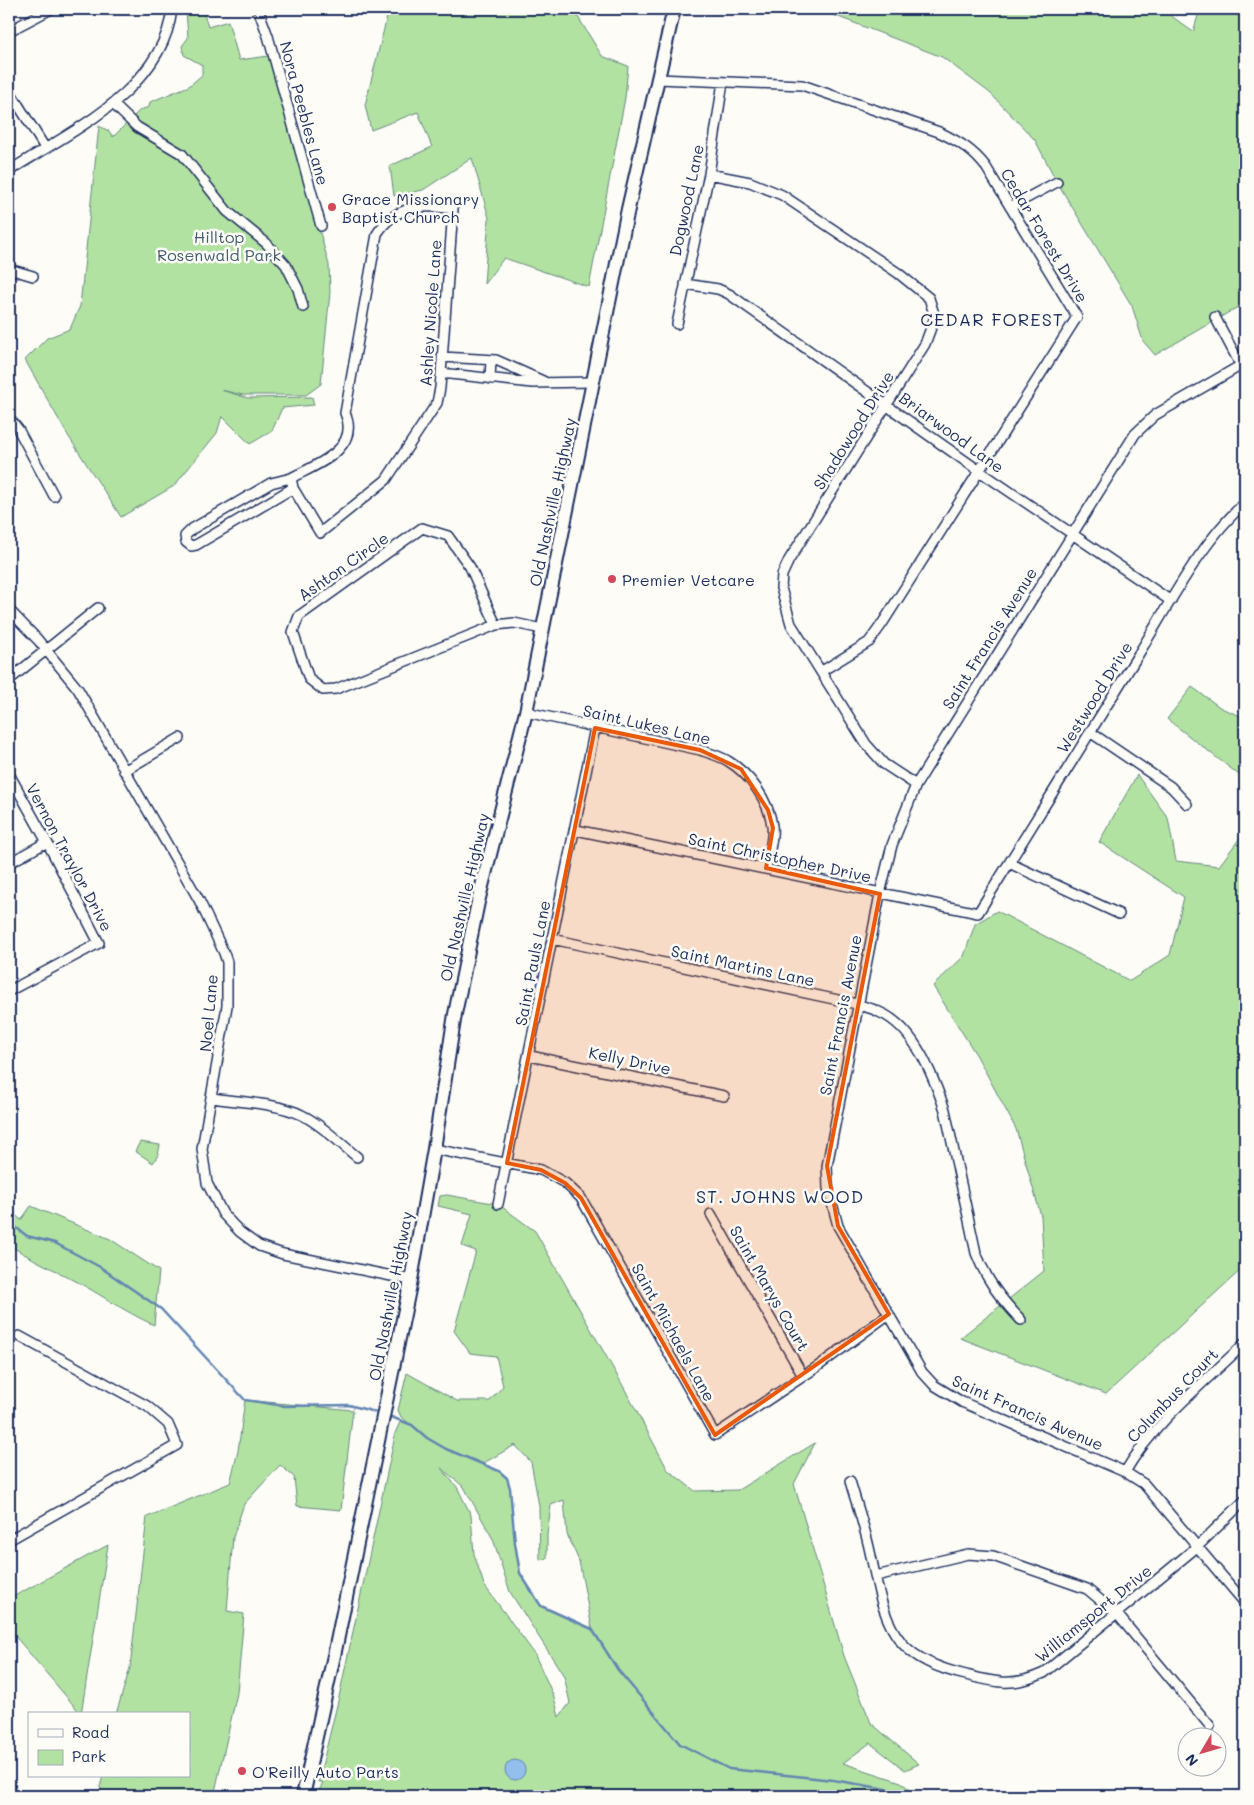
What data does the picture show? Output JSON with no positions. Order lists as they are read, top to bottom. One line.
{"streets":{"main road":["Old Nashville Highway"],"street":["Nora Peebles Lane","Dogwood Lane","Cedar Forest Drive","Ashley Nicole Lane","Shadowood Drive","Briarwood Lane","Ashton Circle","Saint Francis Avenue","Westwood Drive","Saint Lukes Lane","Vernon Traylor Drive","Saint Christopher Drive","Saint Pauls Lane","Saint Martins Lane","Noel Lane","Kelly Drive","Saint Marys Court","Saint Michaels Lane","Columbus Court","Williamsport Drive"]},"crossings":[["Dogwood Lane","Cedar Forest Drive"],["Dogwood Lane","Shadowood Drive"],["Dogwood Lane","Briarwood Lane"],["Cedar Forest Drive","Shadowood Drive"],["Cedar Forest Drive","Briarwood Lane"],["Cedar Forest Drive","Old Nashville Highway"],["Shadowood Drive","Briarwood Lane"],["Shadowood Drive","Saint Francis Avenue"],["Briarwood Lane","Saint Francis Avenue"],["Briarwood Lane","Westwood Drive"],["Old Nashville Highway","Ashton Circle"],["Old Nashville Highway","Saint Lukes Lane"],["Old Nashville Highway","Noel Lane"],["Old Nashville Highway","Saint Michaels Lane"],["Saint Francis Avenue","Saint Christopher Drive"],["Saint Francis Avenue","Saint Martins Lane"],["Saint Francis Avenue","Saint Michaels Lane"],["Saint Francis Avenue","Columbus Court"],["Saint Francis Avenue","Williamsport Drive"],["Westwood Drive","Saint Christopher Drive"],["Saint Lukes Lane","Saint Christopher Drive"],["Saint Lukes Lane","Saint Pauls Lane"],["Saint Christopher Drive","Saint Pauls Lane"],["Saint Pauls Lane","Saint Martins Lane"],["Saint Pauls Lane","Kelly Drive"],["Saint Pauls Lane","Saint Michaels Lane"],["Saint Marys Court","Saint Michaels Lane"]],"districts":["CEDAR FOREST","ST. JOHNS WOOD"],"parks":["Hilltop Rosenwald Park"],"places":["Grace Missionary Baptist Church","Premier Vetcare","O'Reilly Auto Parts"],"legend":["Road","Park"],"north":"bottom left"}
